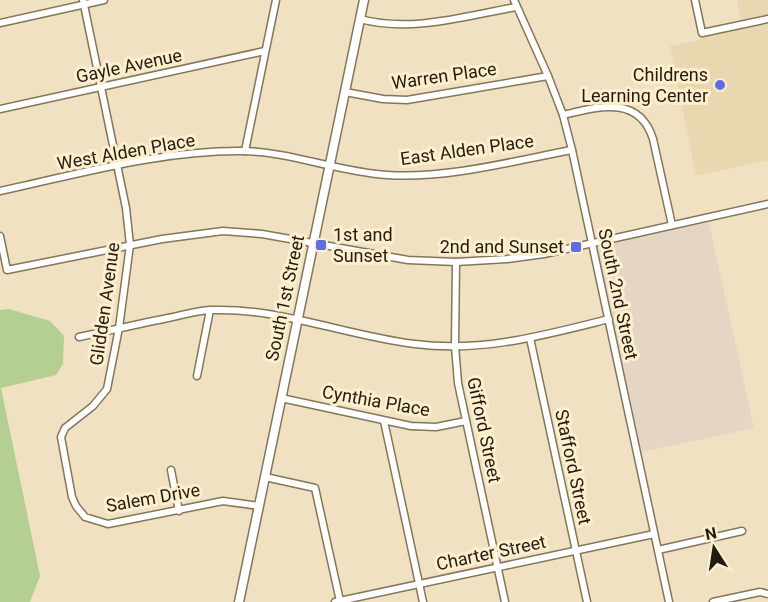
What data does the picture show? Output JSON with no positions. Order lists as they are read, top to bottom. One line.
{"streets":{"street":["Gayle Avenue","Warren Place","East Alden Place","West Alden Place","South 2nd Street","South 1st Street","Glidden Avenue","Cynthia Place","Gifford Street","Stafford Street","Salem Drive","Charter Street"]},"crossings":[["Gayle Avenue","Glidden Avenue"],["Warren Place","South 2nd Street"],["Warren Place","South 1st Street"],["East Alden Place","West Alden Place"],["East Alden Place","South 2nd Street"],["East Alden Place","South 1st Street"],["West Alden Place","South 1st Street"],["West Alden Place","Glidden Avenue"],["South 2nd Street","Charter Street"],["South 1st Street","Cynthia Place"],["South 1st Street","Salem Drive"],["Glidden Avenue","Salem Drive"],["Cynthia Place","Gifford Street"],["Gifford Street","Charter Street"],["Stafford Street","Charter Street"]],"places":{"other":["Childrens Learning Center"],"transit":["1st and Sunset","2nd and Sunset"]},"north":"top"}
